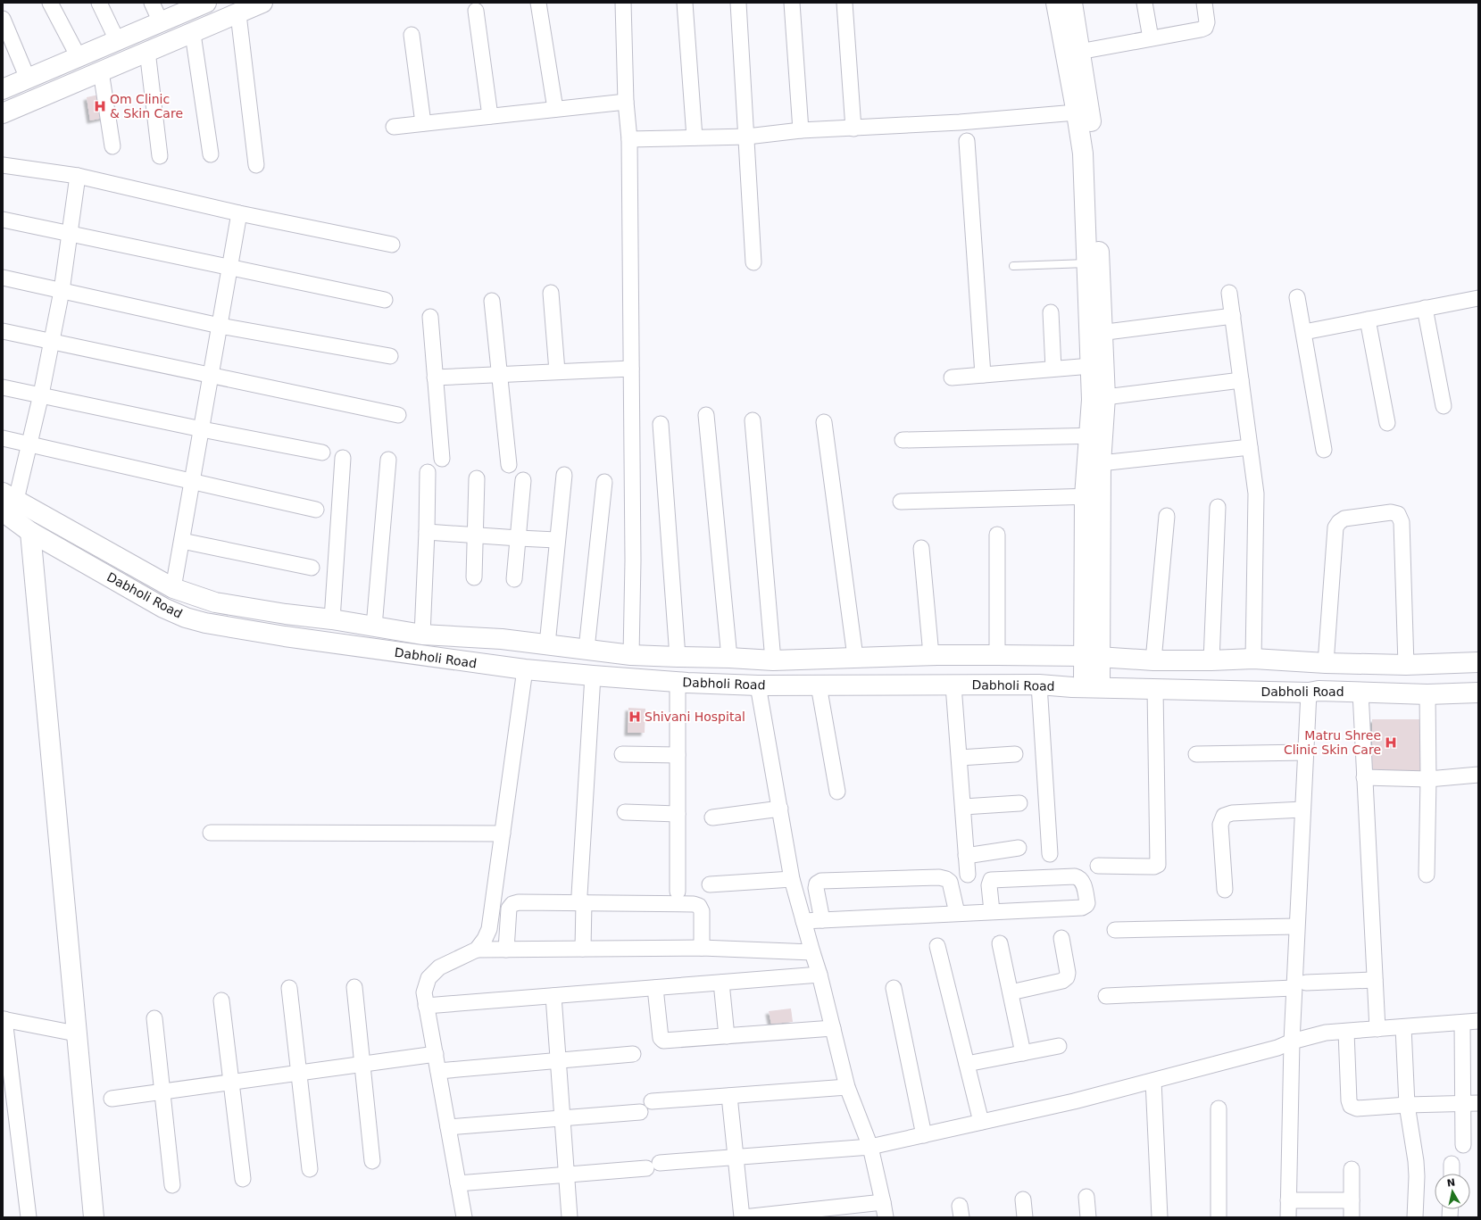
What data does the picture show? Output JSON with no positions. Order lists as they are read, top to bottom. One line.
{"streets":{"main road":["Dabholi Road"]},"places":{"hospital":["Om Clinic & Skin Care","Shivani Hospital","Matru Shree Clinic Skin Care"]},"north":"top"}
